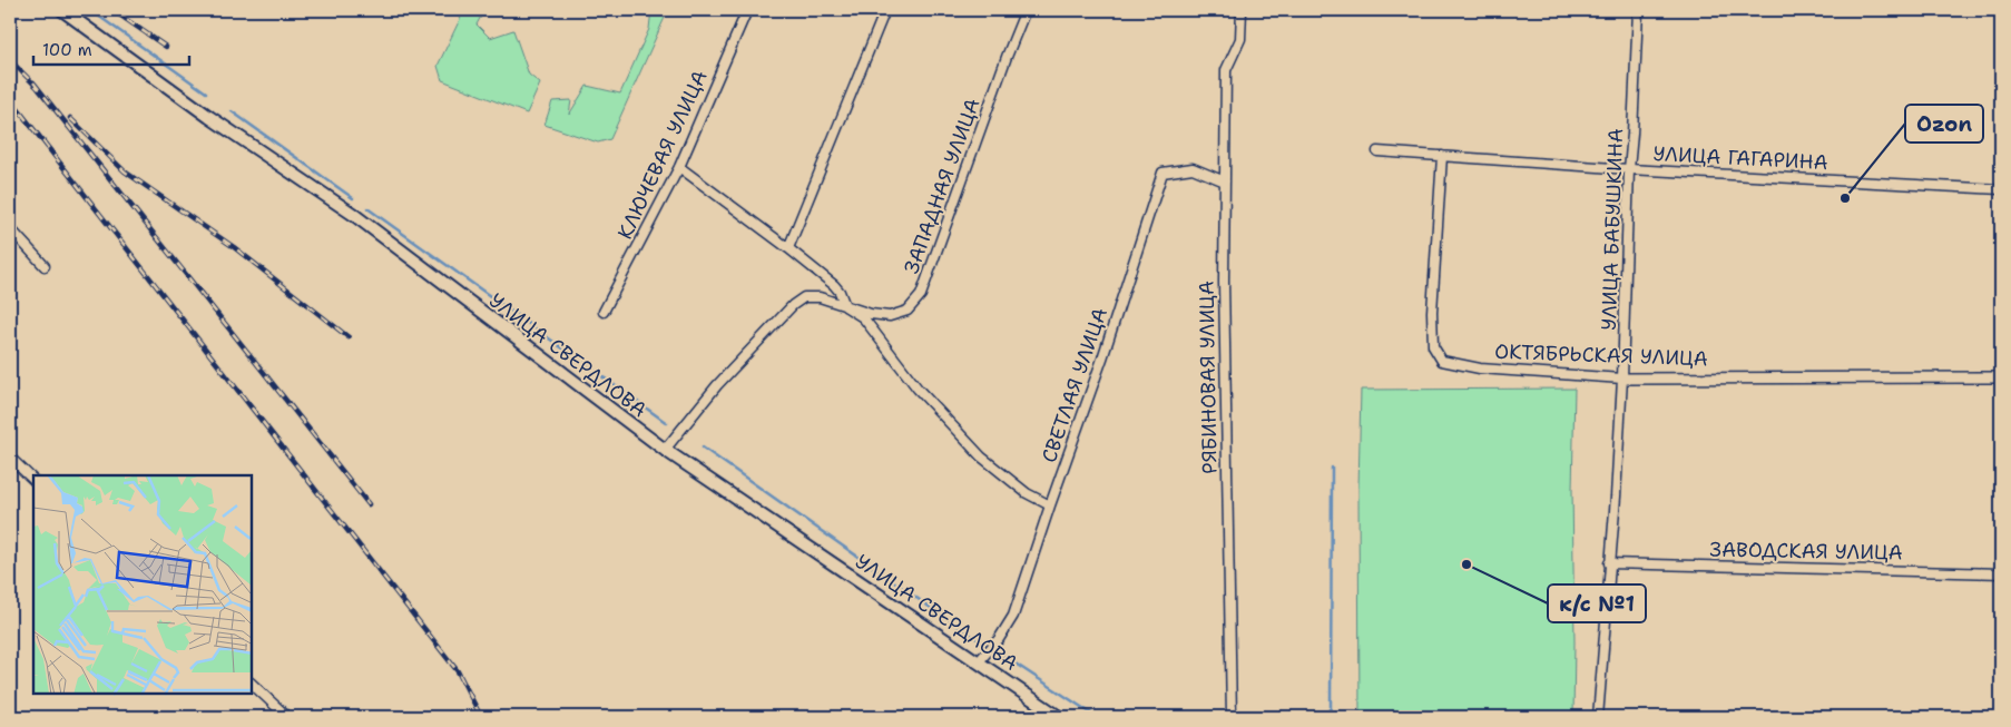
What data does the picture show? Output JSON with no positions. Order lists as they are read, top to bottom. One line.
{"streets":{"main road":["УЛИЦА СВЕРДЛОВА"],"street":["КЛЮЧЕВАЯ УЛИЦА","УЛИЦА ГАГАРИНА","ЗАПАДНАЯ УЛИЦА","УЛИЦА БАБУШКИНА","ОКТЯБРЬСКАЯ УЛИЦА","РЯБИНОВАЯ УЛИЦА","СВЕТЛАЯ УЛИЦА","ЗАВОДСКАЯ УЛИЦА"]},"crossings":[["УЛИЦА ГАГАРИНА","УЛИЦА БАБУШКИНА"],["УЛИЦА ГАГАРИНА","ОКТЯБРЬСКАЯ УЛИЦА"],["ЗАПАДНАЯ УЛИЦА","УЛИЦА СВЕРДЛОВА"],["ЗАПАДНАЯ УЛИЦА","СВЕТЛАЯ УЛИЦА"],["УЛИЦА БАБУШКИНА","ОКТЯБРЬСКАЯ УЛИЦА"],["УЛИЦА БАБУШКИНА","ЗАВОДСКАЯ УЛИЦА"],["УЛИЦА СВЕРДЛОВА","СВЕТЛАЯ УЛИЦА"],["РЯБИНОВАЯ УЛИЦА","СВЕТЛАЯ УЛИЦА"]],"places":["Ozon","к/с №1"],"scale_bar":"100 m"}
